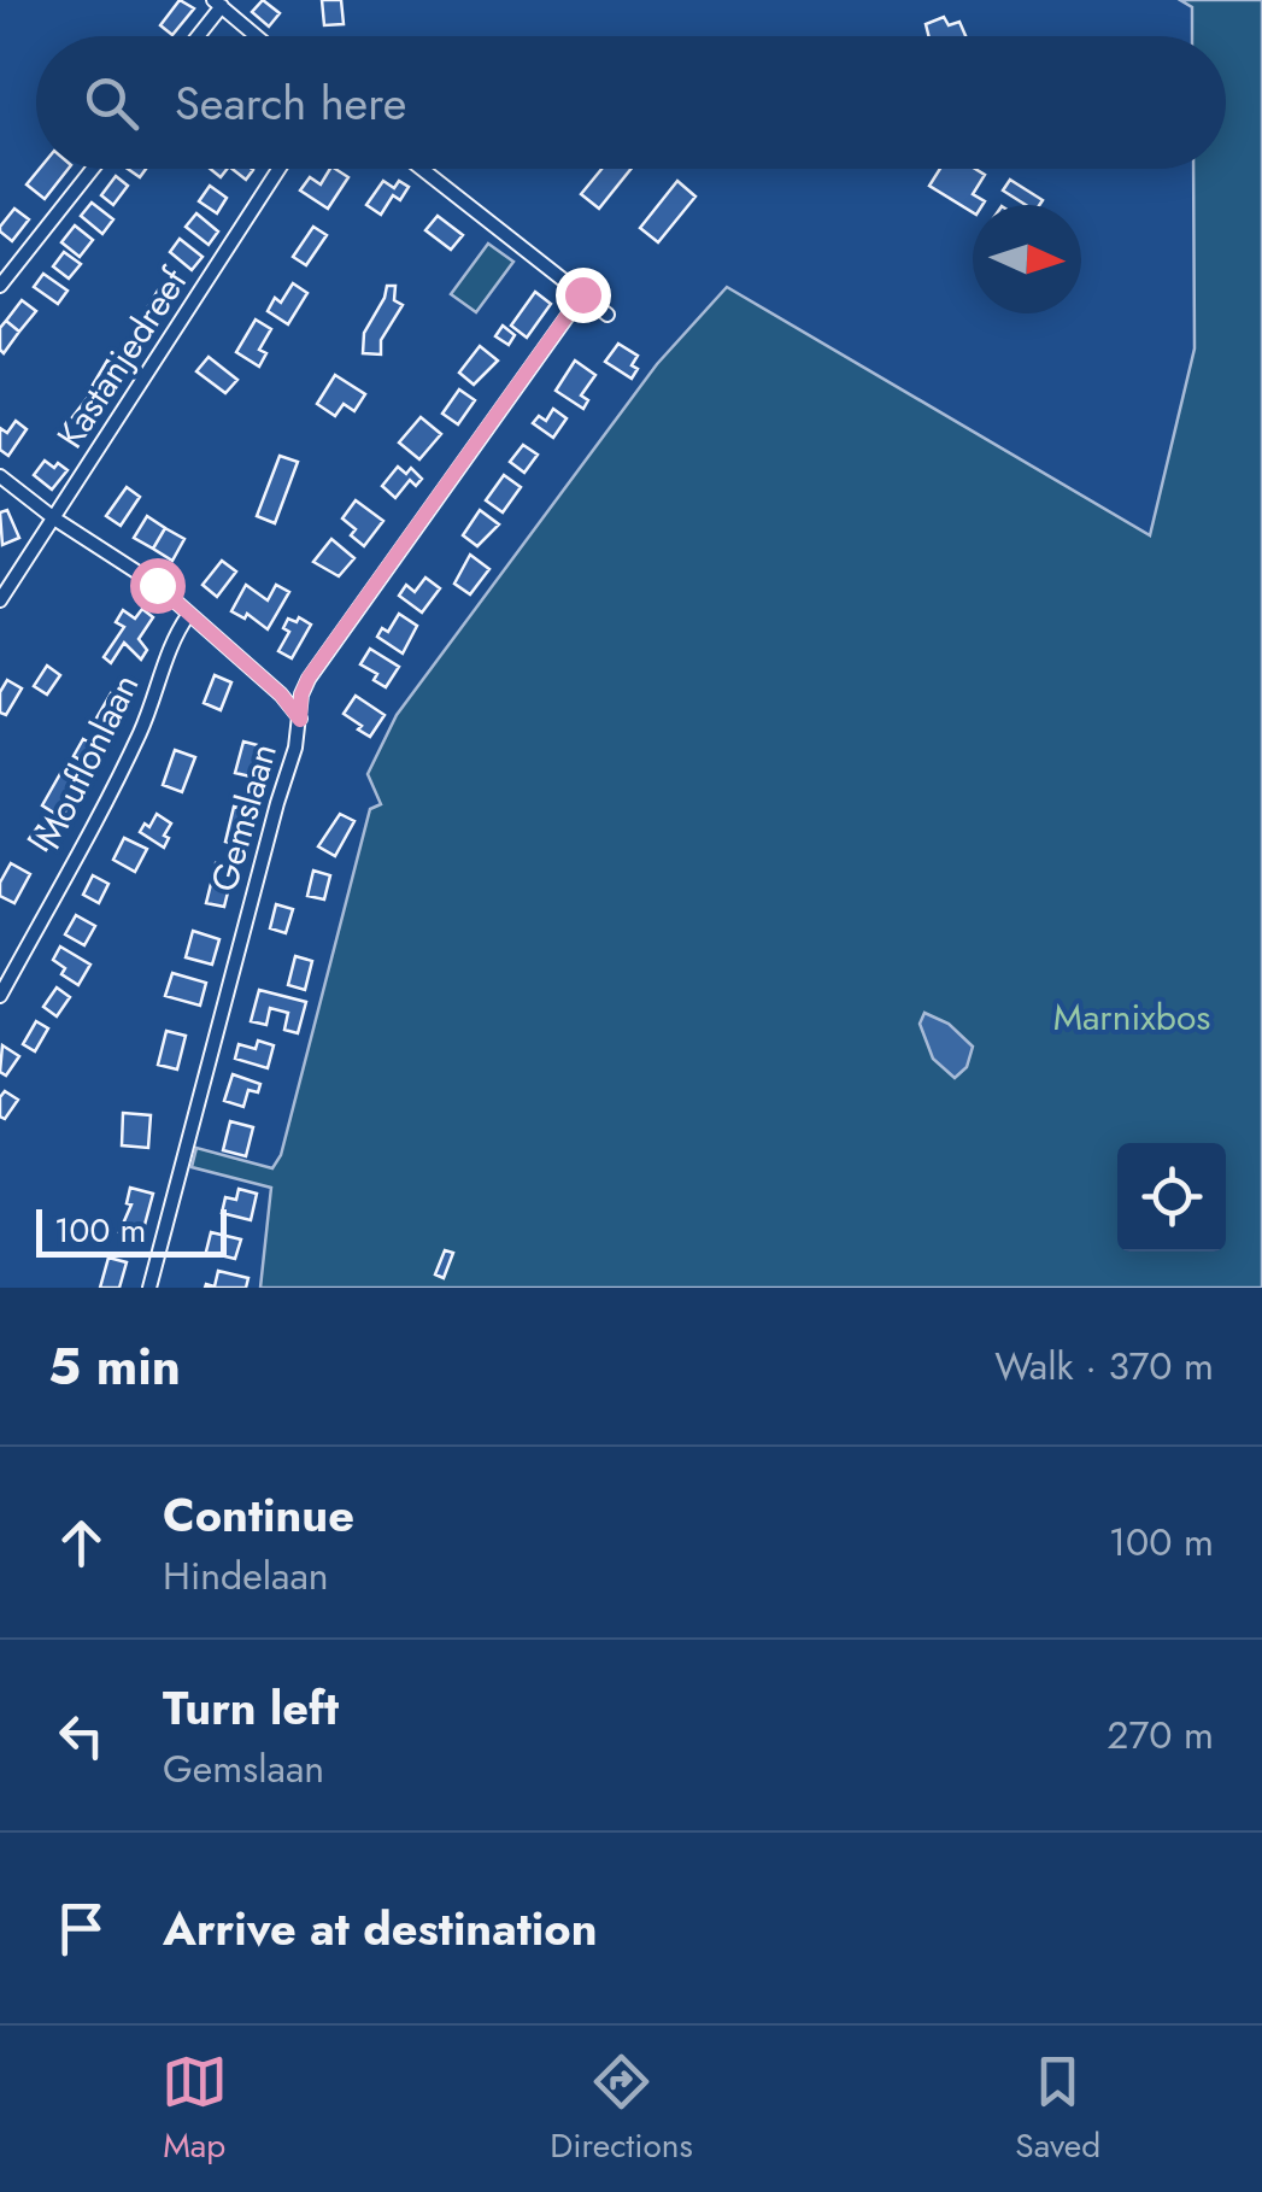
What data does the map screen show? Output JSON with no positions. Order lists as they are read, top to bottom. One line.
{"streets":{"street":["Kastanjedreef","Mouflonlaan","Gemslaan"]},"parks":["Marnixbos"],"scale_bar":"100 m","north":"right","page":{"search":"Search here","scale":"100 m","heading":["5 min","Walk · 370 m"],"list":[["Continue","Hindelaan","100 m"],["Turn left","Gemslaan","270 m"],"Arrive at destination"],"nav":["Map","Directions","Saved"]}}
